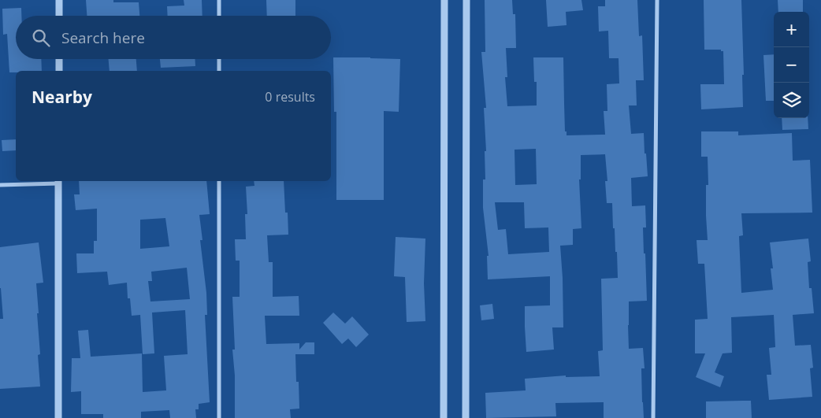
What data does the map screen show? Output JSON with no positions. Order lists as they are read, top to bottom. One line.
{"page":{"map_buttons":["+","−"],"search":"Search here","heading":["Nearby","0 results"]}}
